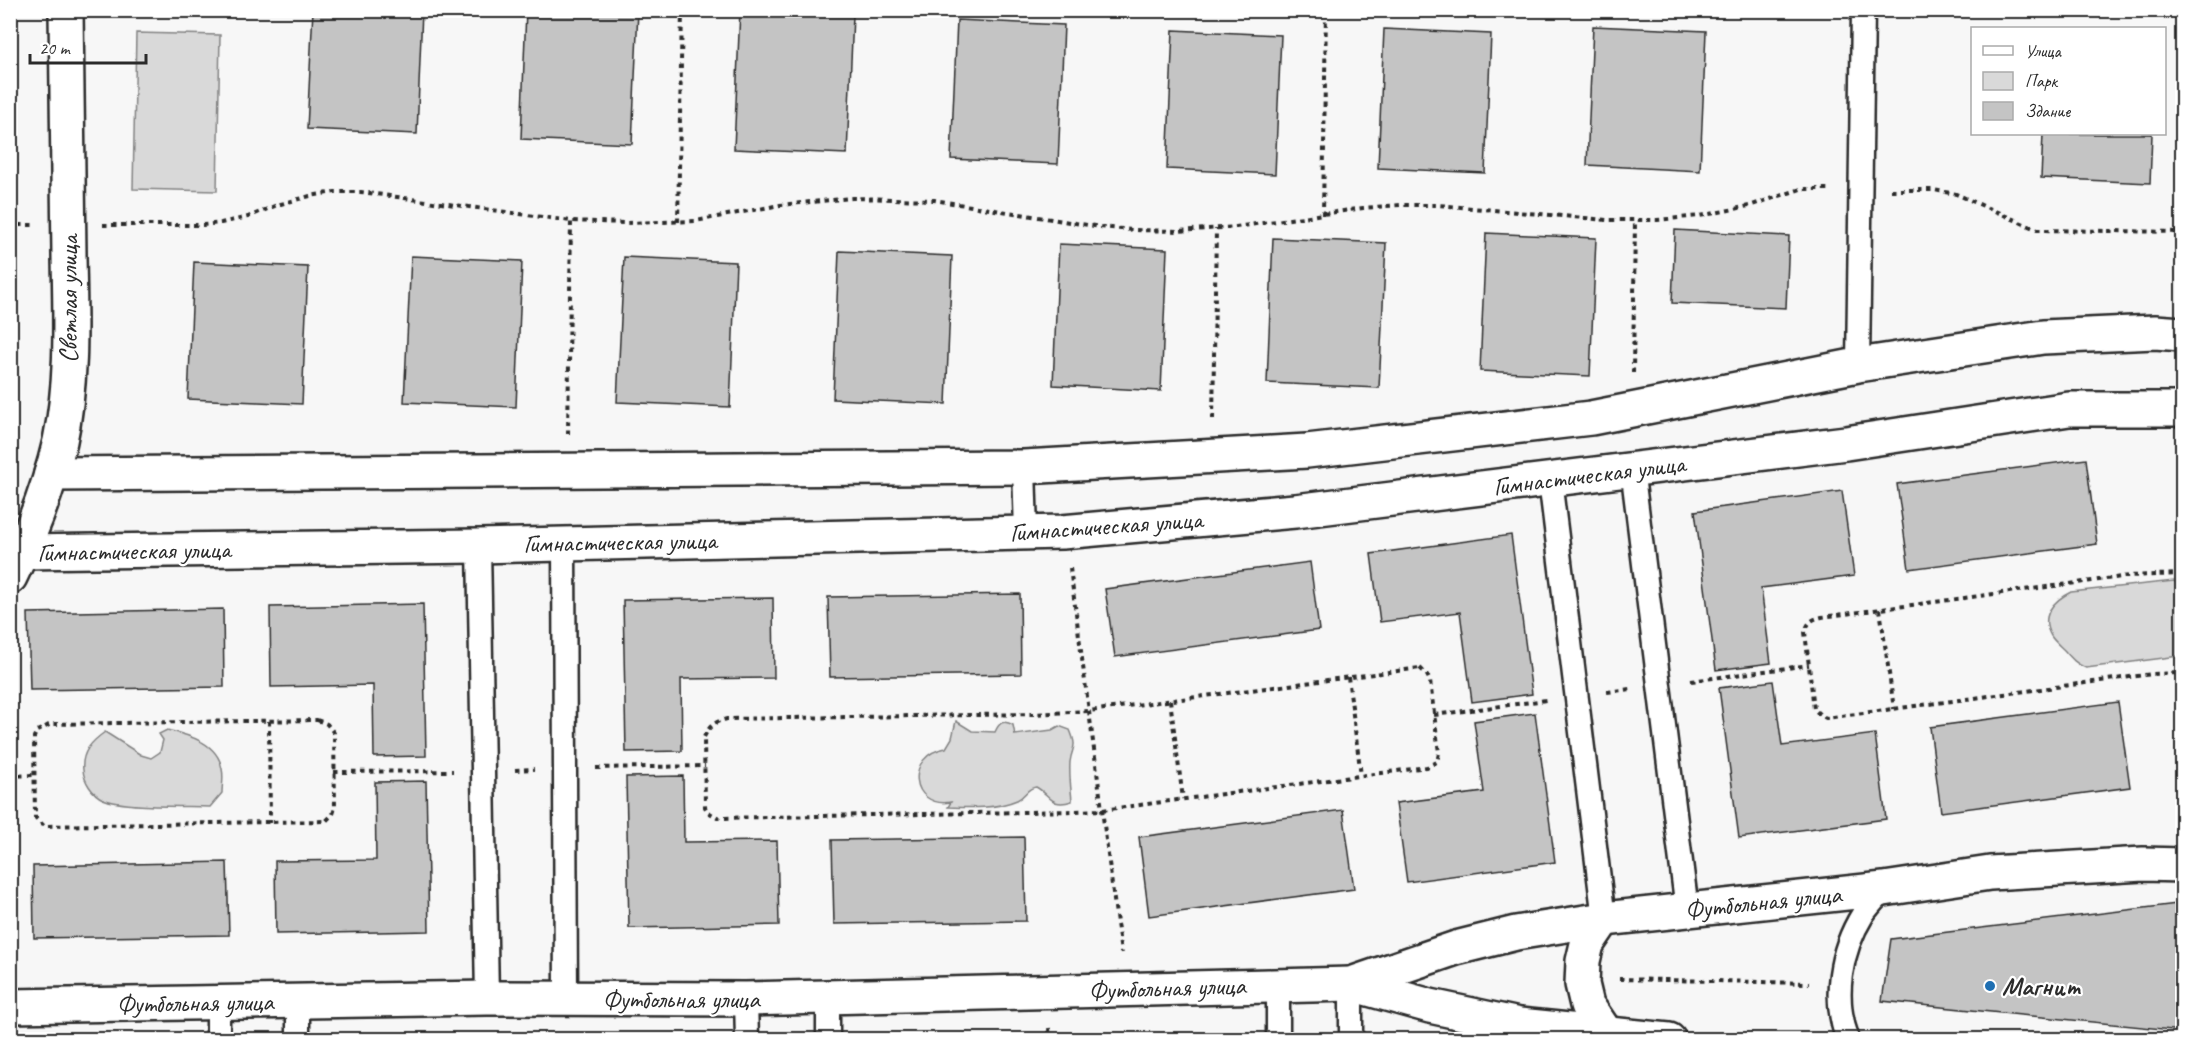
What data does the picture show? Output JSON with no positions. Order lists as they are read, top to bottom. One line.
{"streets":{"street":["Светлая улица","Гимнастическая улица","Футбольная улица"]},"crossings":[["Светлая улица","Гимнастическая улица"]],"places":["Магнит"],"legend":["Улица","Парк","Здание"],"scale_bar":"20 m"}
